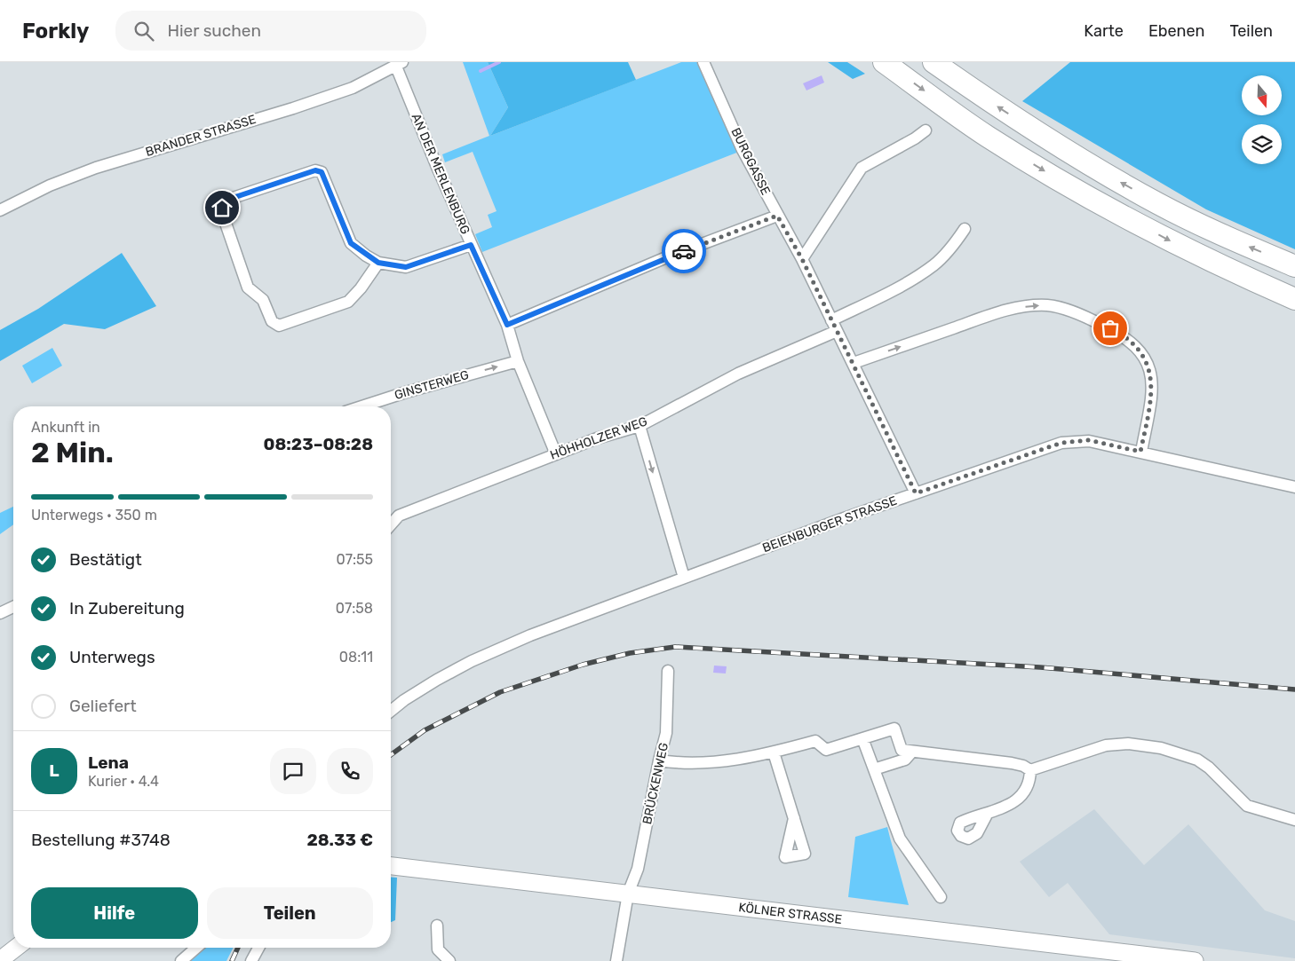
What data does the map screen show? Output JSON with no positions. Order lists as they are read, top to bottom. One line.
{"streets":{"main road":["KÖLNER STRASSE"],"street":["BRANDER STRASSE","BURGGASSE","AN DER MERLENBURG","GINSTERWEG","HÖHHOLZER WEG","BEIENBURGER STRASSE","BRÜCKENWEG"]},"crossings":[["BRANDER STRASSE","AN DER MERLENBURG"],["BURGGASSE","HÖHHOLZER WEG"],["BURGGASSE","BEIENBURGER STRASSE"],["AN DER MERLENBURG","GINSTERWEG"],["AN DER MERLENBURG","HÖHHOLZER WEG"],["BRÜCKENWEG","KÖLNER STRASSE"]],"one_way":["GINSTERWEG"],"north":"bottom","page":{"header":"Forkly","search":"Hier suchen","nav":["Karte","Ebenen","Teilen"],"heading":["2 Min.","Ankunft in","08:23–08:28"],"panel":["Lena","Kurier · 4.4","Bestellung #3748","28.33 €"],"bar":"Unterwegs · 350 m","list":[["Bestätigt","07:55"],["In Zubereitung","07:58"],["Unterwegs","08:11"],"Geliefert"],"round":"L","buttons":["Hilfe","Teilen"]}}
